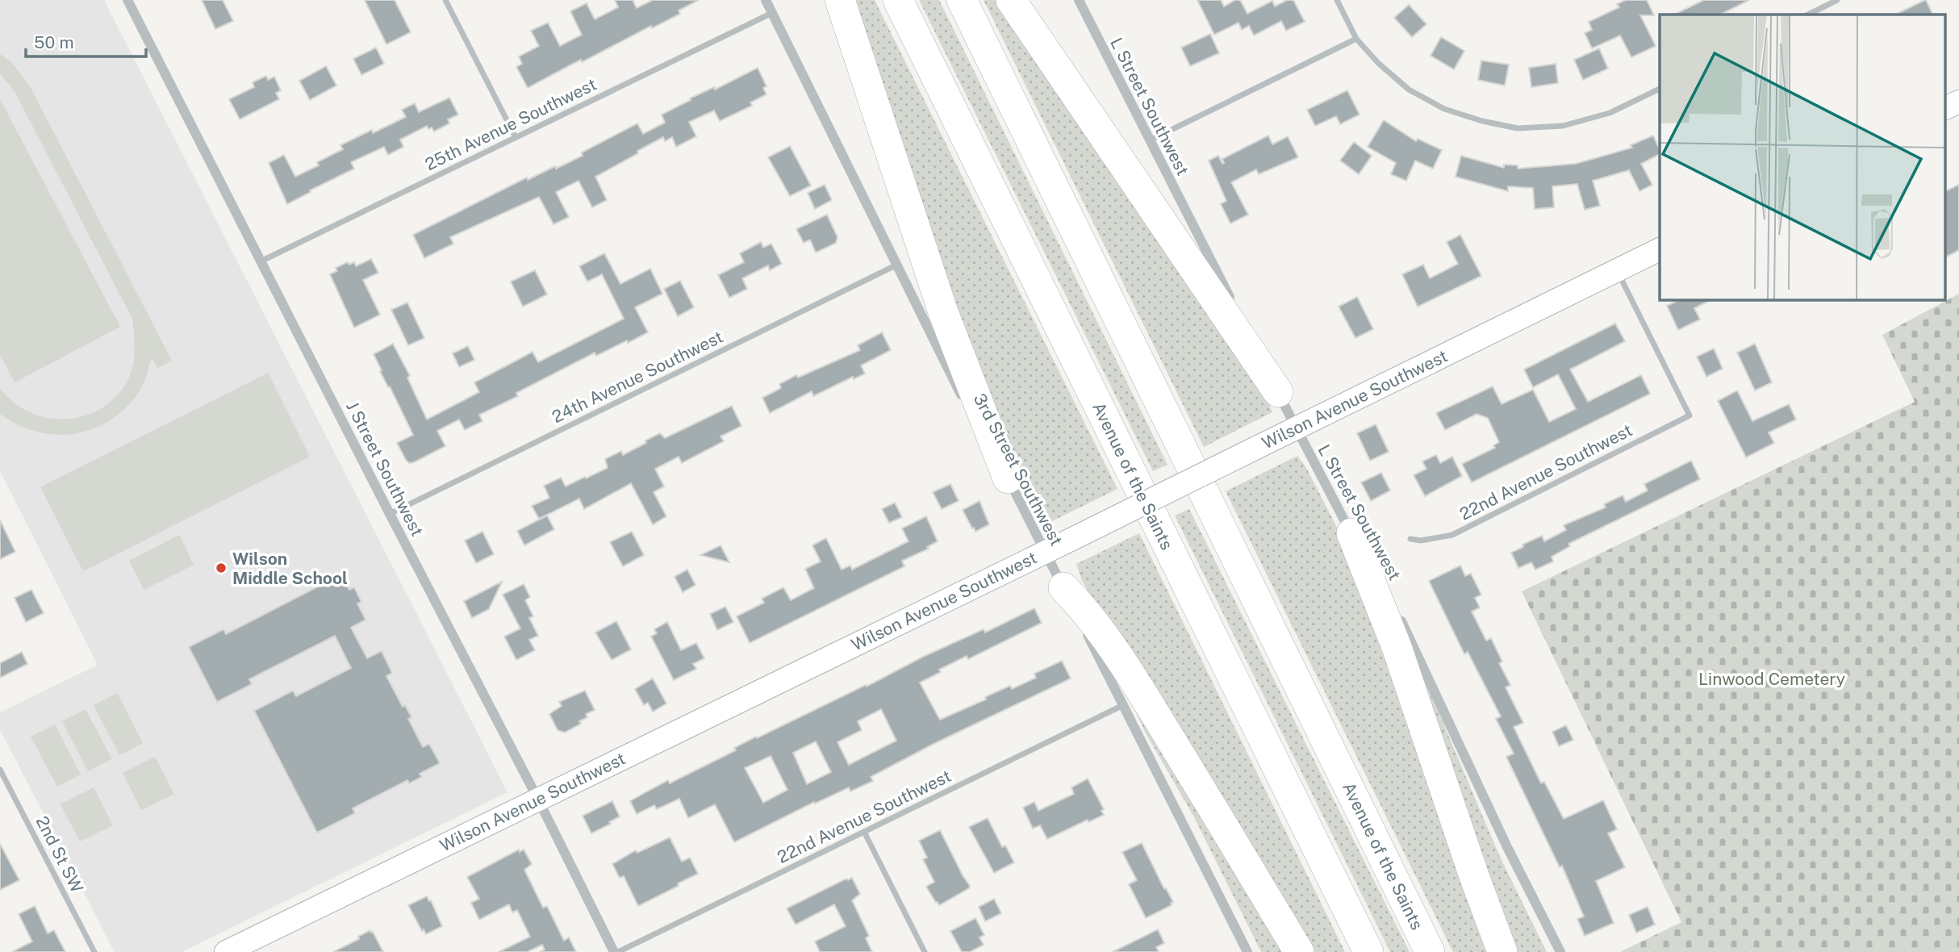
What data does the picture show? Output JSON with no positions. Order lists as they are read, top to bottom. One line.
{"streets":{"highway":["Avenue of the Saints"],"main road":["Wilson Avenue Southwest"],"street":["L Street Southwest","25th Avenue Southwest","24th Avenue Southwest","J Street Southwest","3rd Street Southwest","22nd Avenue Southwest","2nd St SW"]},"crossings":[["L Street Southwest","Wilson Avenue Southwest"],["25th Avenue Southwest","J Street Southwest"],["25th Avenue Southwest","3rd Street Southwest"],["24th Avenue Southwest","J Street Southwest"],["24th Avenue Southwest","3rd Street Southwest"],["Wilson Avenue Southwest","J Street Southwest"],["Wilson Avenue Southwest","3rd Street Southwest"],["Wilson Avenue Southwest","22nd Avenue Southwest"],["J Street Southwest","22nd Avenue Southwest"],["3rd Street Southwest","22nd Avenue Southwest"]],"parks":["Linwood Cemetery"],"places":["Wilson Middle School"],"scale_bar":"50 m"}
